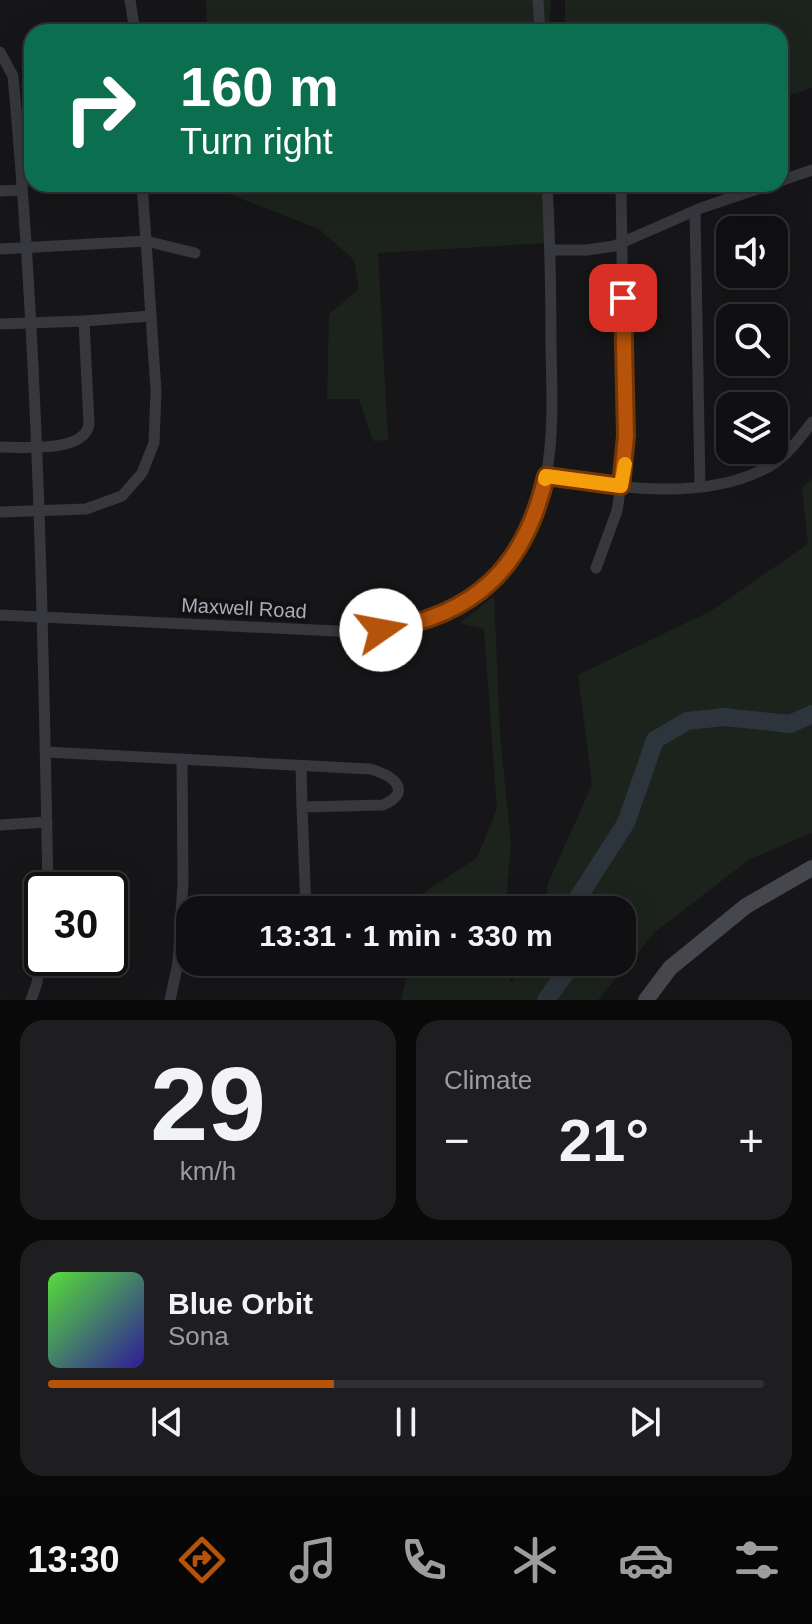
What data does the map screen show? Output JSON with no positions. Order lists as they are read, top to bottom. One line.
{"streets":{"street":["Maxwell Road"]},"page":{"turn":["160 m","Turn right"],"limit":"30","trip":"13:31 · 1 min · 330 m","tile":[["29","km/h"],"Climate"],"heat":["−","21°","+"],"song":["Blue Orbit","Sona"],"tabs":"13:30"}}
